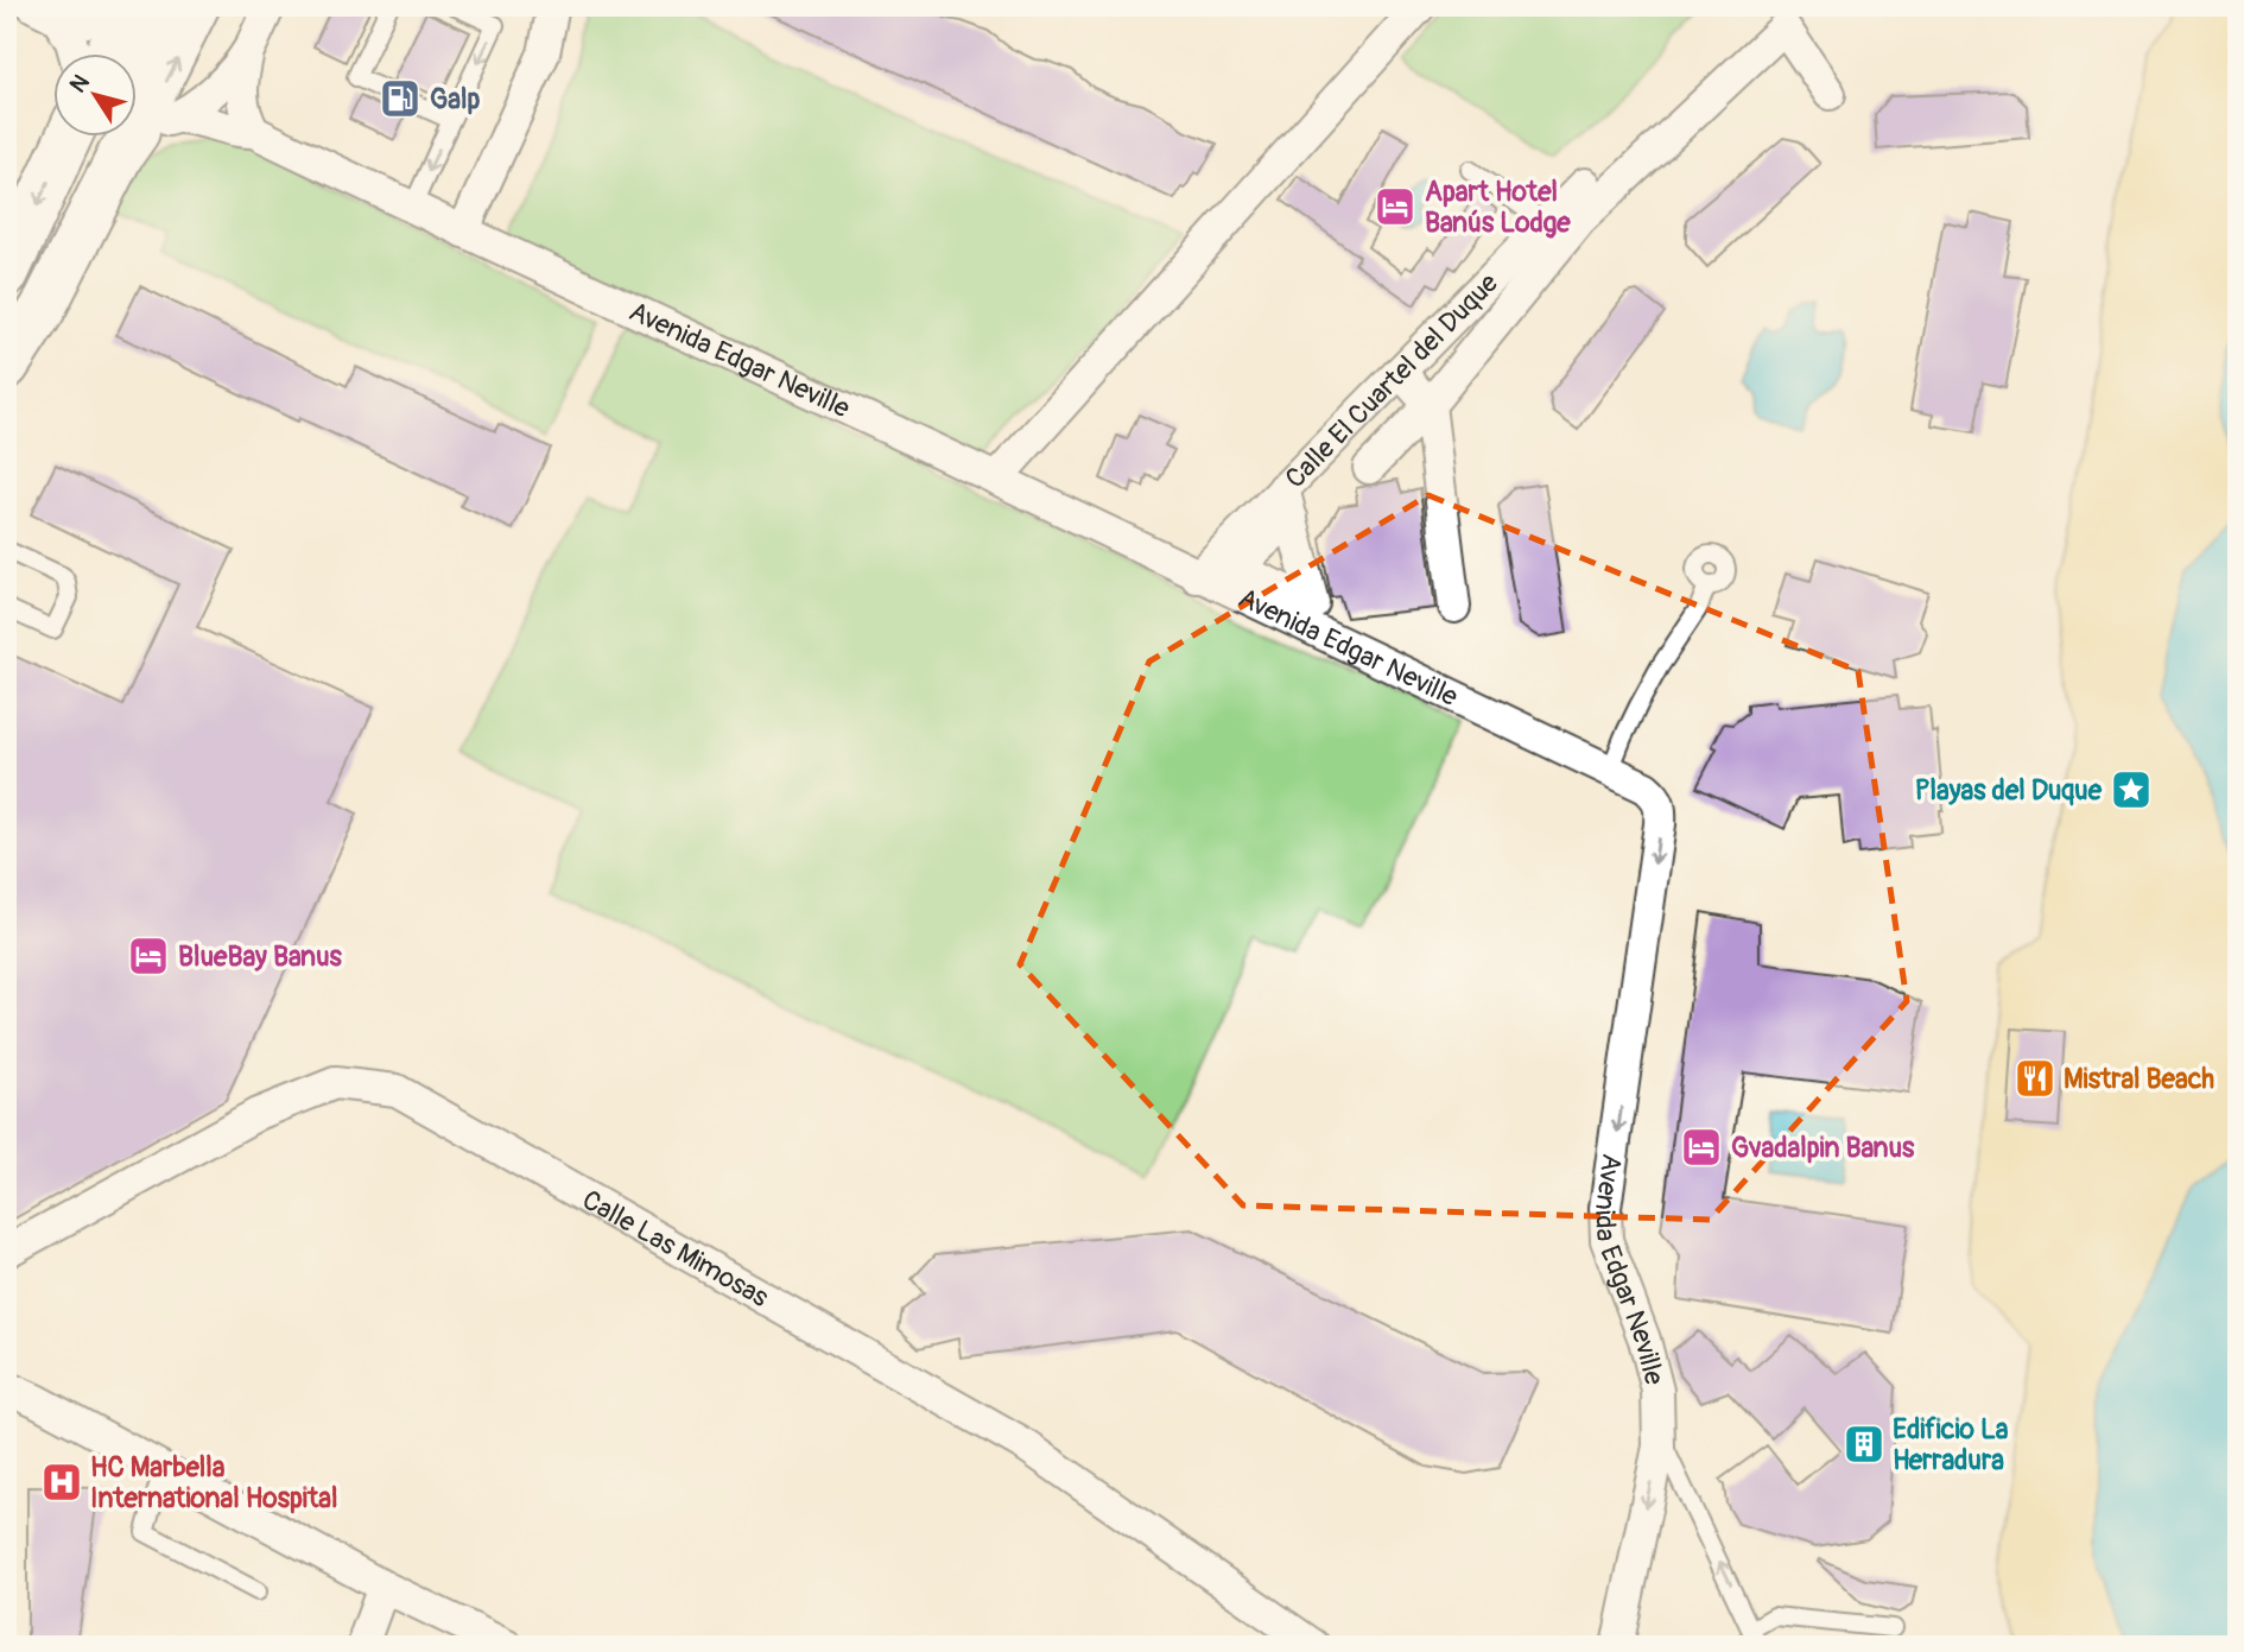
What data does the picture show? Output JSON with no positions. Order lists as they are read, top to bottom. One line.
{"streets":{"street":["Avenida Edgar Neville","Calle El Cuartel del Duque","Calle Las Mimosas"]},"crossings":[["Avenida Edgar Neville","Calle El Cuartel del Duque"]],"places":{"fuel station":["Galp"],"hotel":["Apart Hotel Banús Lodge","BlueBay Banus","Gvadalpin Banus"],"place":["Playas del Duque"],"restaurant":["Mistral Beach"],"building":["Edificio La Herradura"],"hospital":["HC Marbella International Hospital"]},"north":"top left"}
